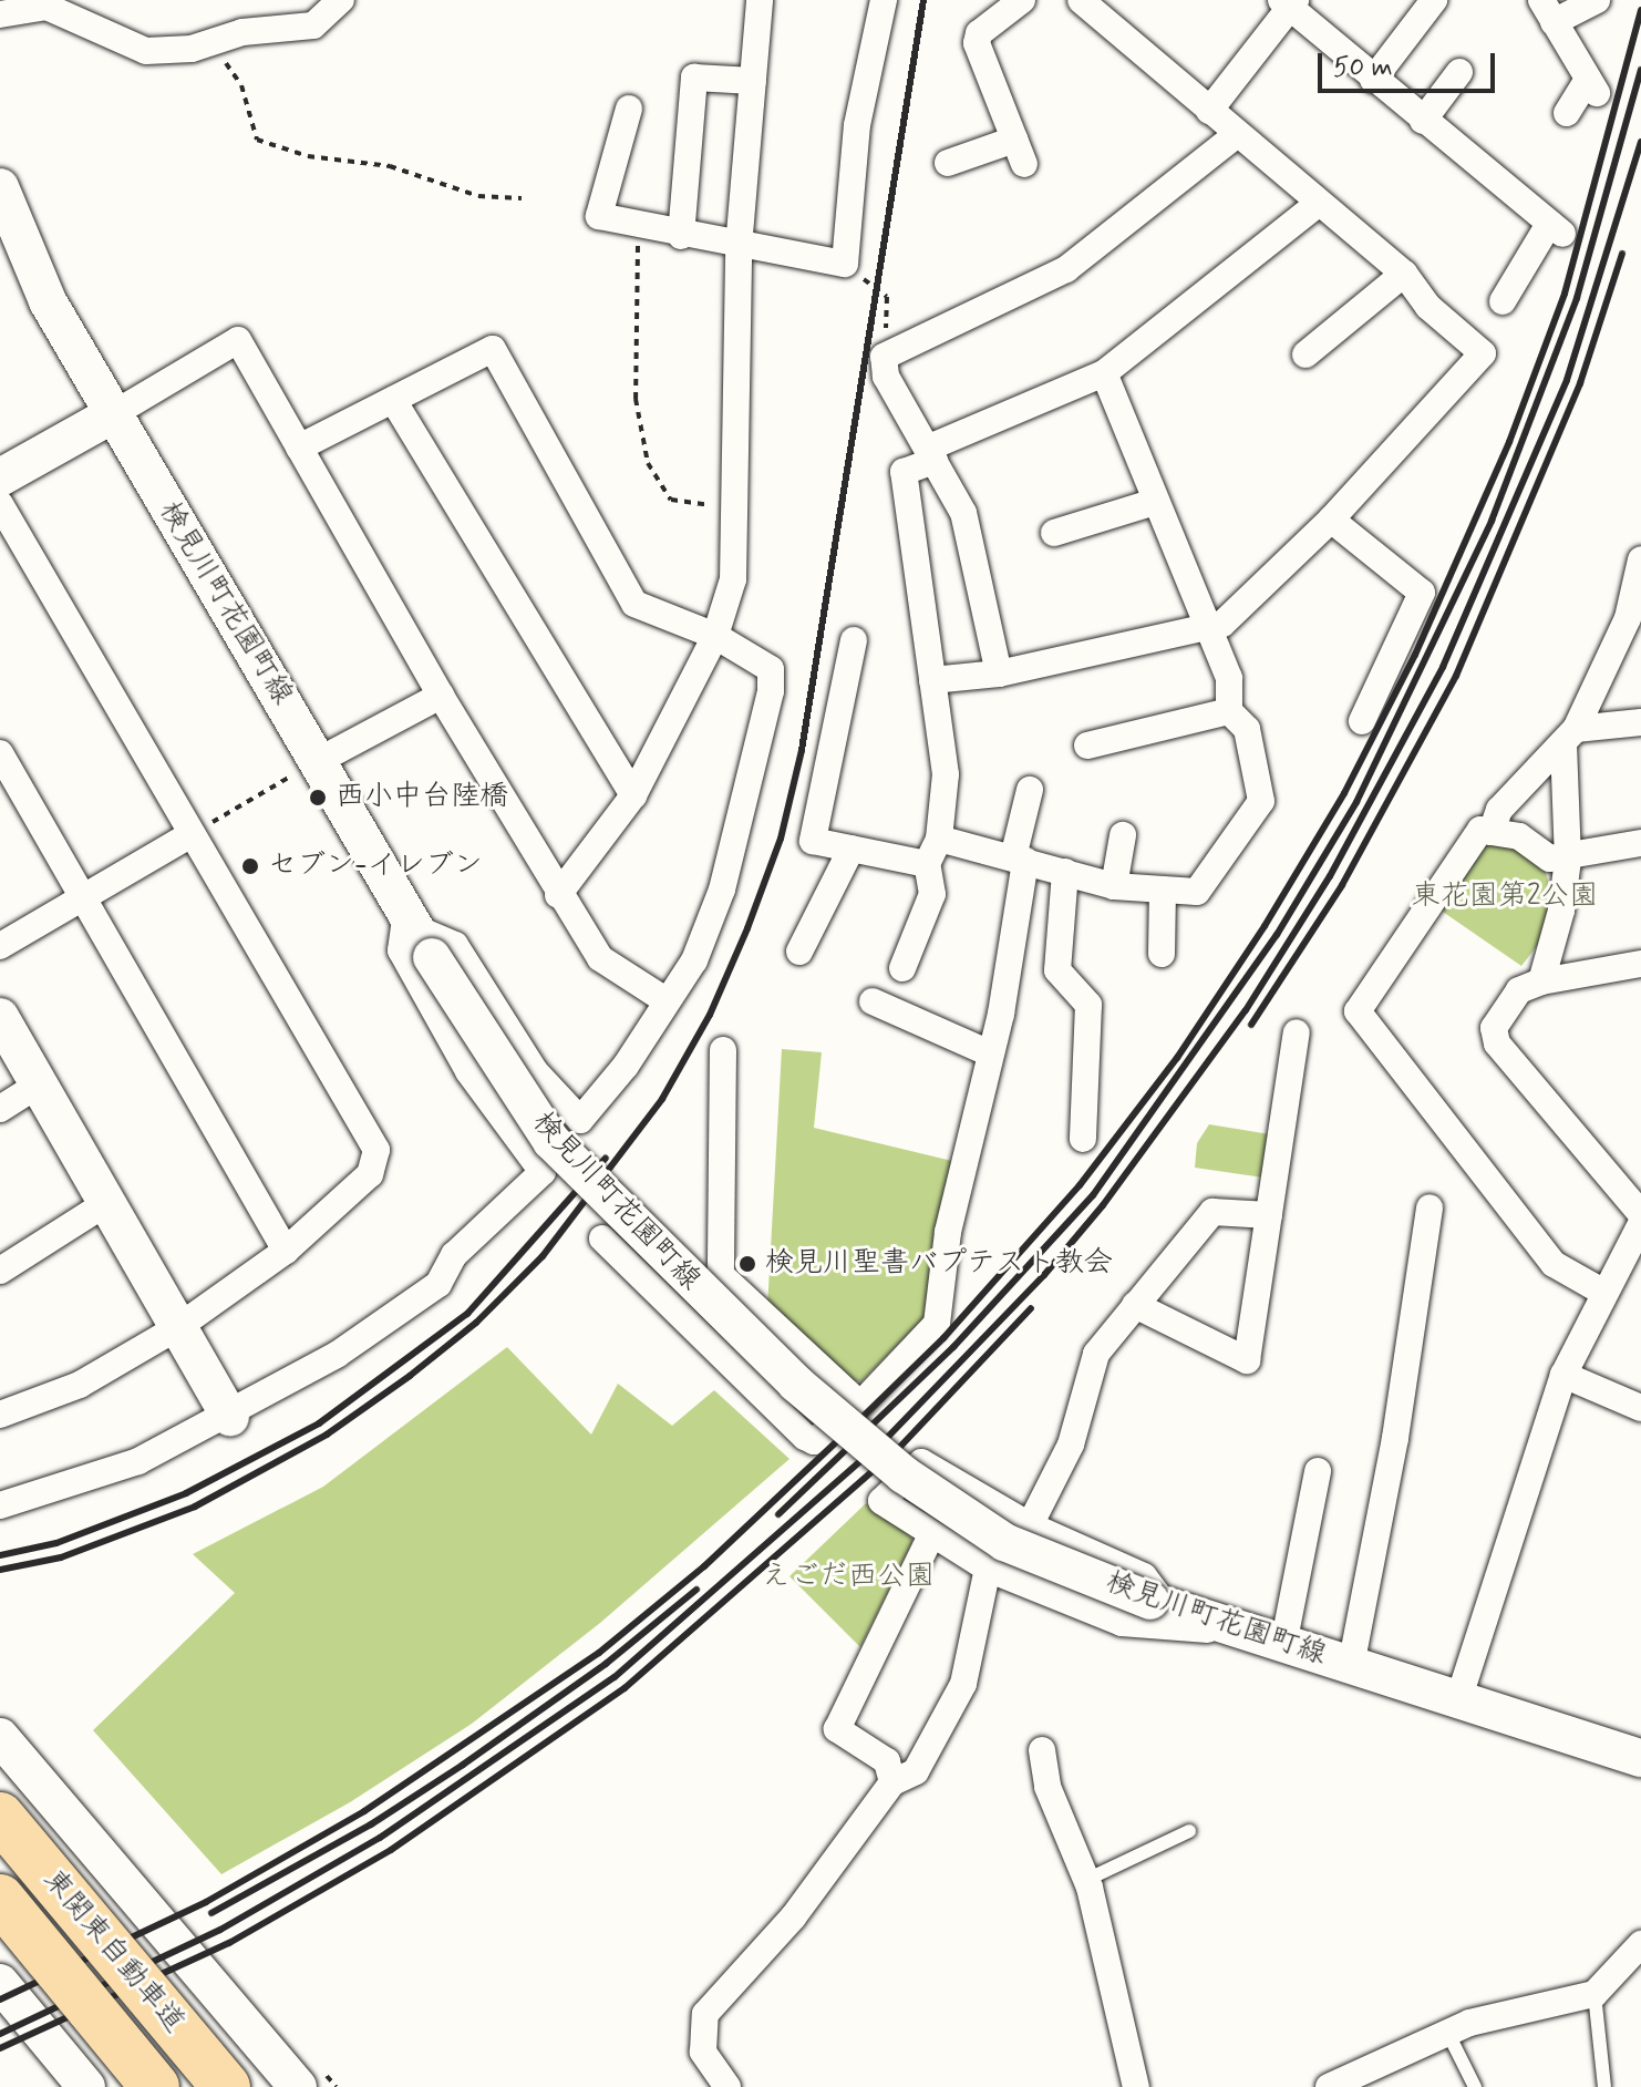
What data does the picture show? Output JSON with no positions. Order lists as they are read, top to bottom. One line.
{"streets":{"highway":["東関東自動車道"],"street":["検見川町花園町線"]},"parks":["東花園第2公園","えごだ西公園"],"places":["西小中台陸橋","セブン-イレブン","検見川聖書バプテスト教会"],"scale_bar":"50 m"}
